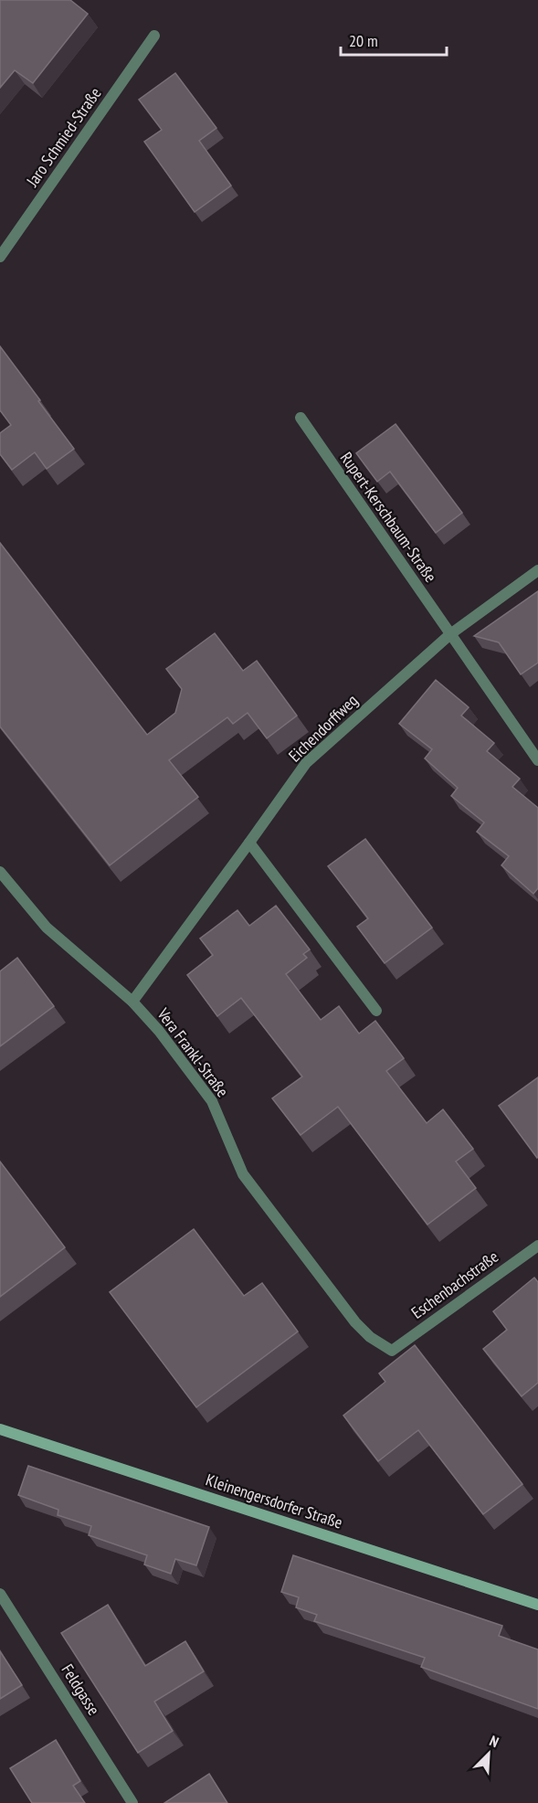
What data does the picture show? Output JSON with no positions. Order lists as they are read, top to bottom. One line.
{"streets":{"main road":["Kleinengersdorfer Straße"],"street":["Jaro Schmied-Straße","Rupert-Kerschbaum-Straße","Eichendorffweg","Vera Frankl-Straße","Eschenbachstraße","Feldgasse"]},"crossings":[["Rupert-Kerschbaum-Straße","Eichendorffweg"],["Eichendorffweg","Vera Frankl-Straße"],["Vera Frankl-Straße","Eschenbachstraße"]],"scale_bar":"20 m","north":"top right"}
